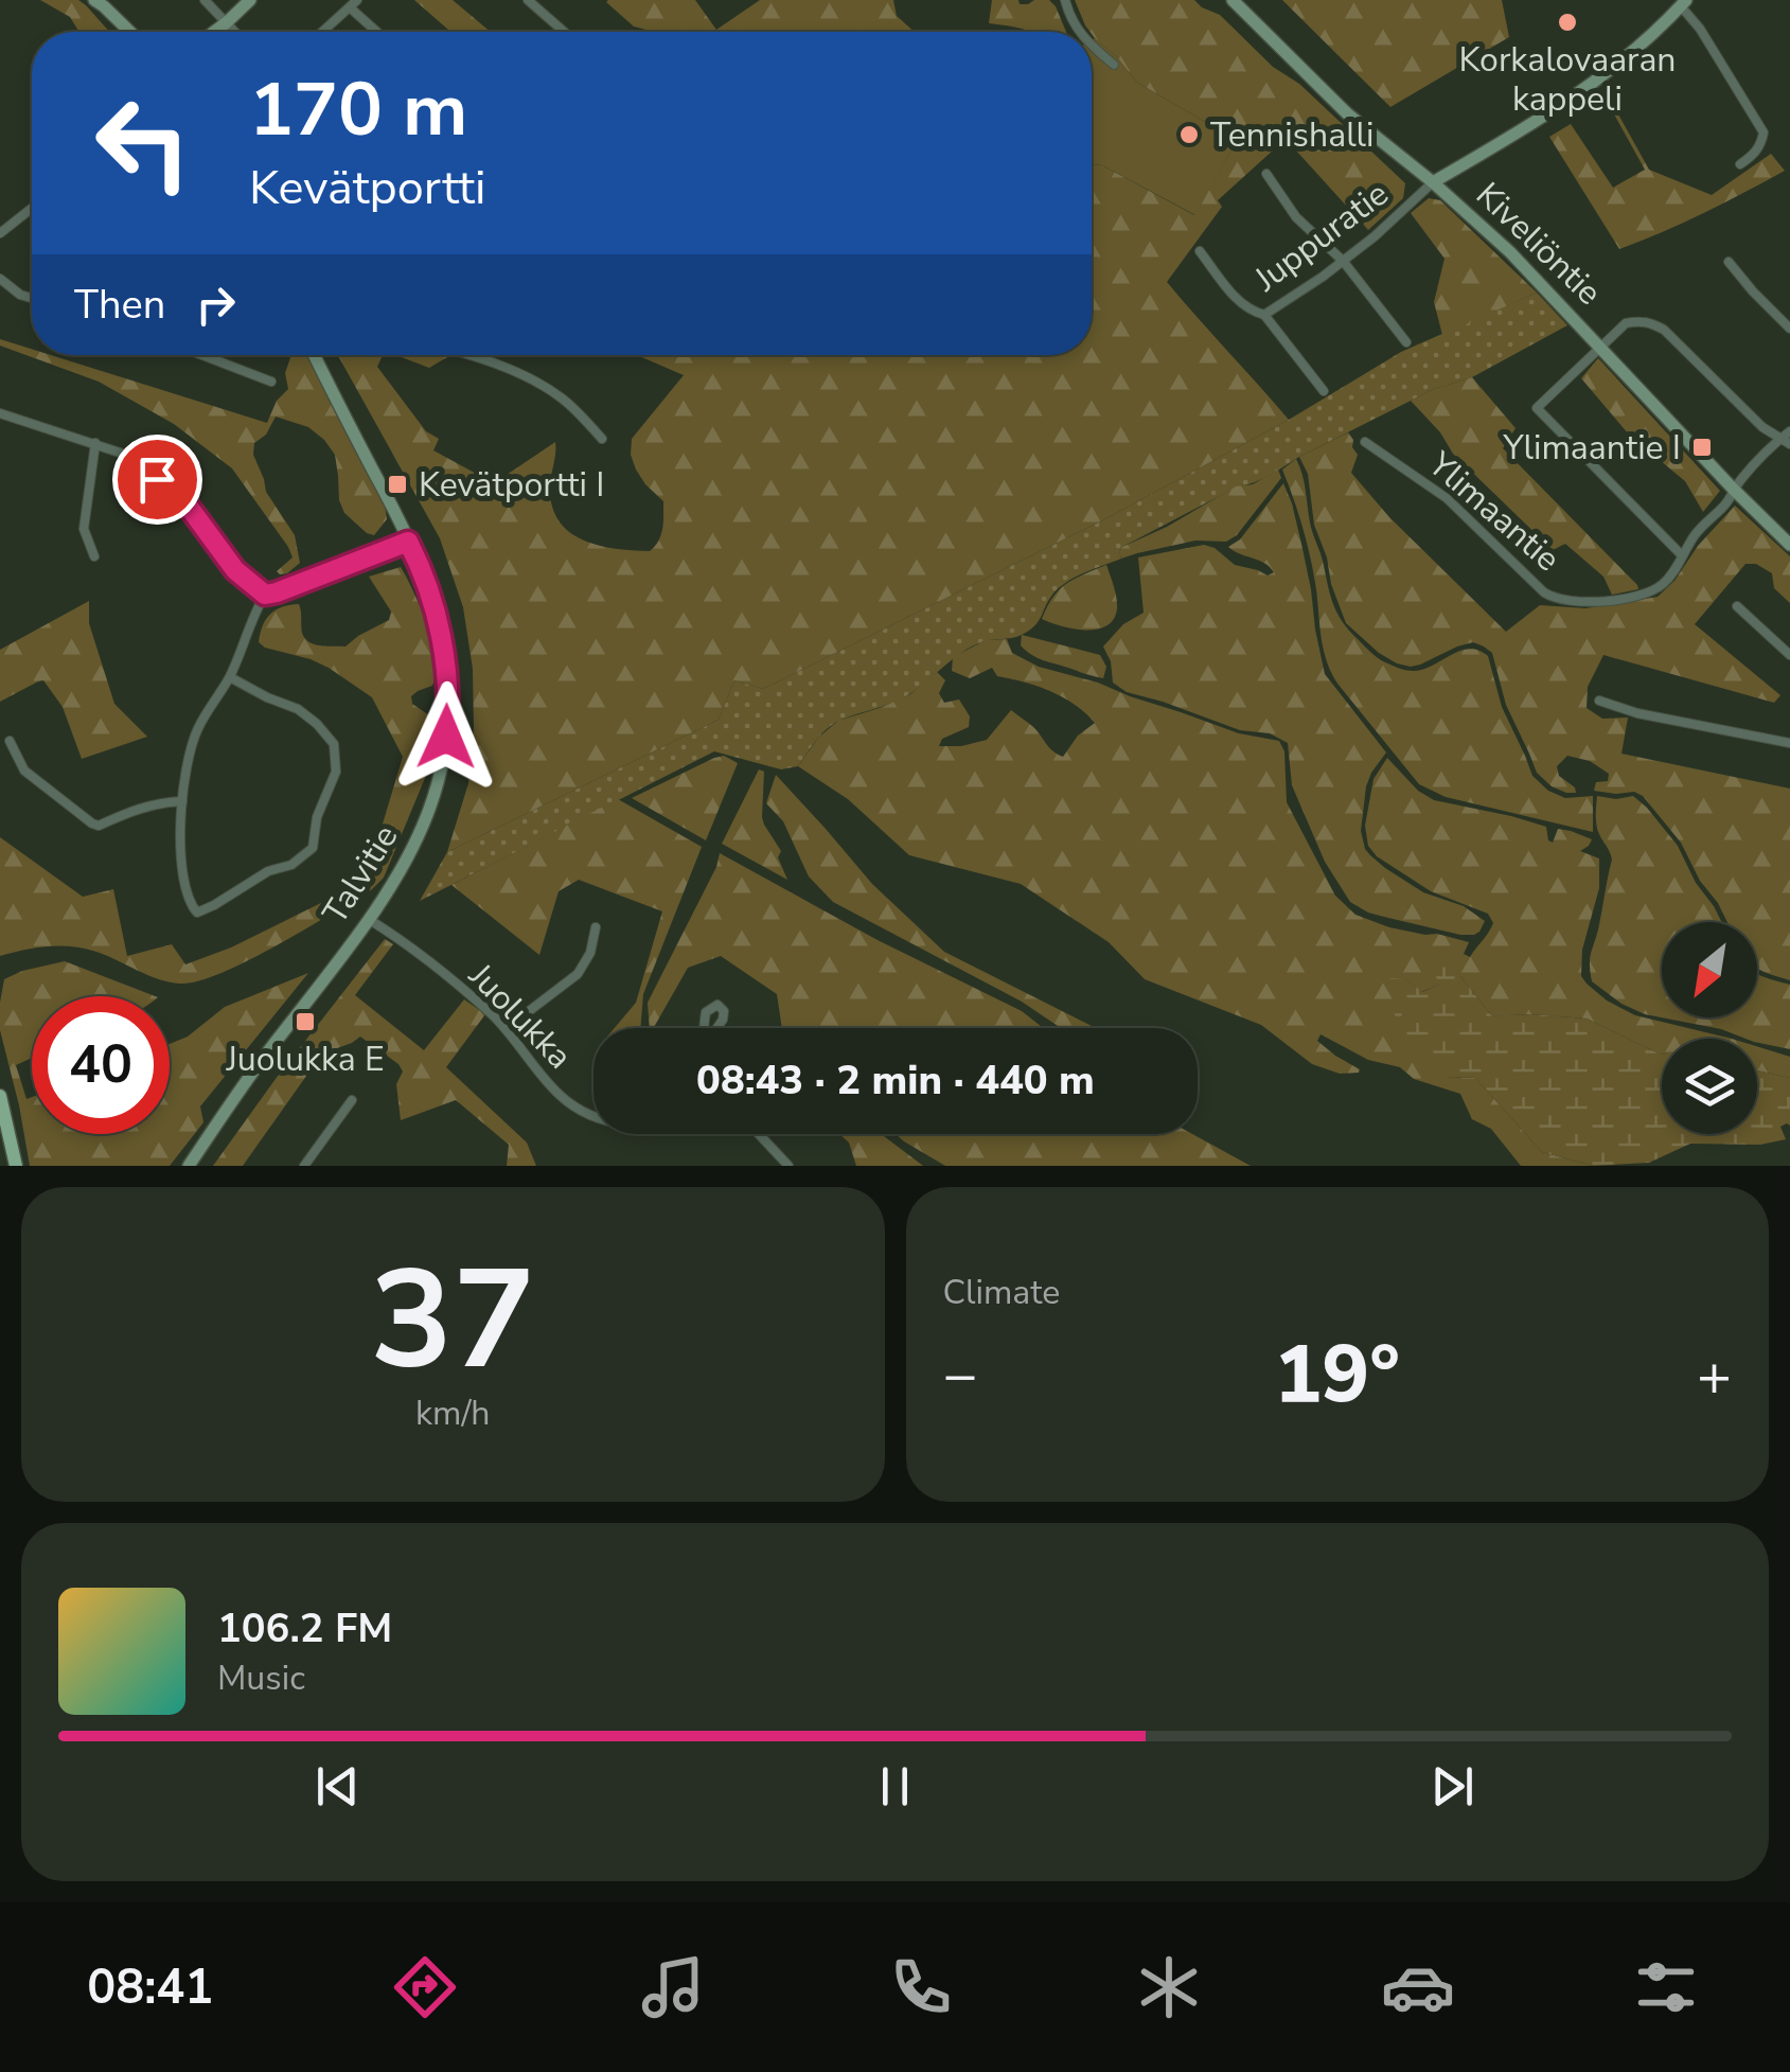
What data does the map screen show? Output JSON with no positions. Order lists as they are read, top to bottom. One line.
{"streets":{"street":["Juppuratie","Kiveliöntie","Ylimaantie","Talvitie","Juolukka"]},"crossings":[["Juppuratie","Kiveliöntie"],["Kiveliöntie","Ylimaantie"],["Talvitie","Juolukka"]],"places":{"other":["Korkalovaaran kappeli","Tennishalli"],"transit":["Ylimaantie I","Kevätportti I","Juolukka E"]},"north":"bottom left","page":{"turn":["170 m","Kevätportti"],"then":"Then","limit":"40","trip":"08:43 · 2 min · 440 m","tile":[["37","km/h"],"Climate"],"heat":["−","19°","+"],"song":["106.2 FM","Music"],"tabs":"08:41"}}
